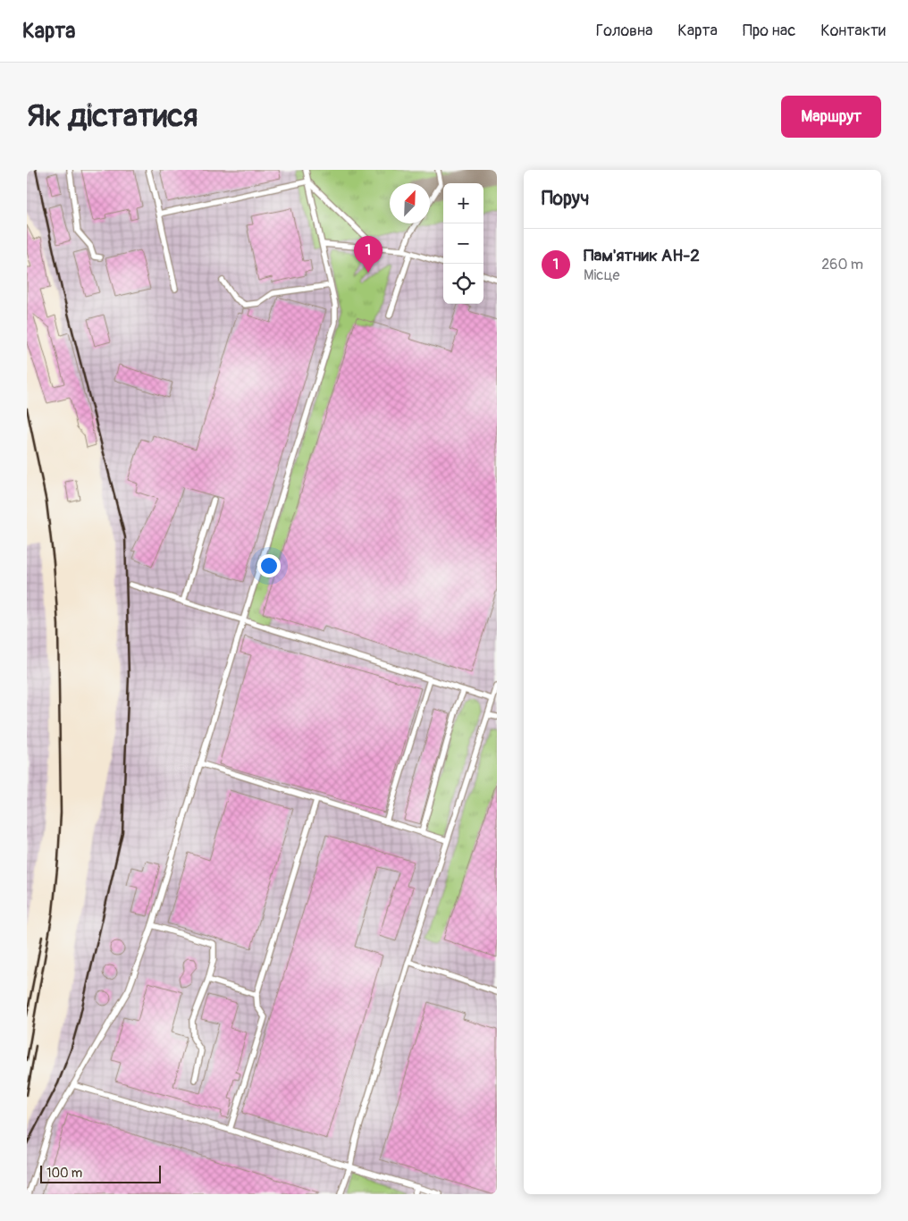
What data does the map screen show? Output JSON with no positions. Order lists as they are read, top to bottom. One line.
{"scale_bar":"100 m","north":"top right","page":{"header":"Карта","nav":["Головна","Карта","Про нас","Контакти"],"buttons":"Маршрут","title":"Як дістатися","heading":"Поруч","map_buttons":["+","−"],"list":[{"mark":"1","name":"Пам'ятник АН-2","note":"Місце","value":"260 m"}],"pins":"1","scale":"100 m"}}
